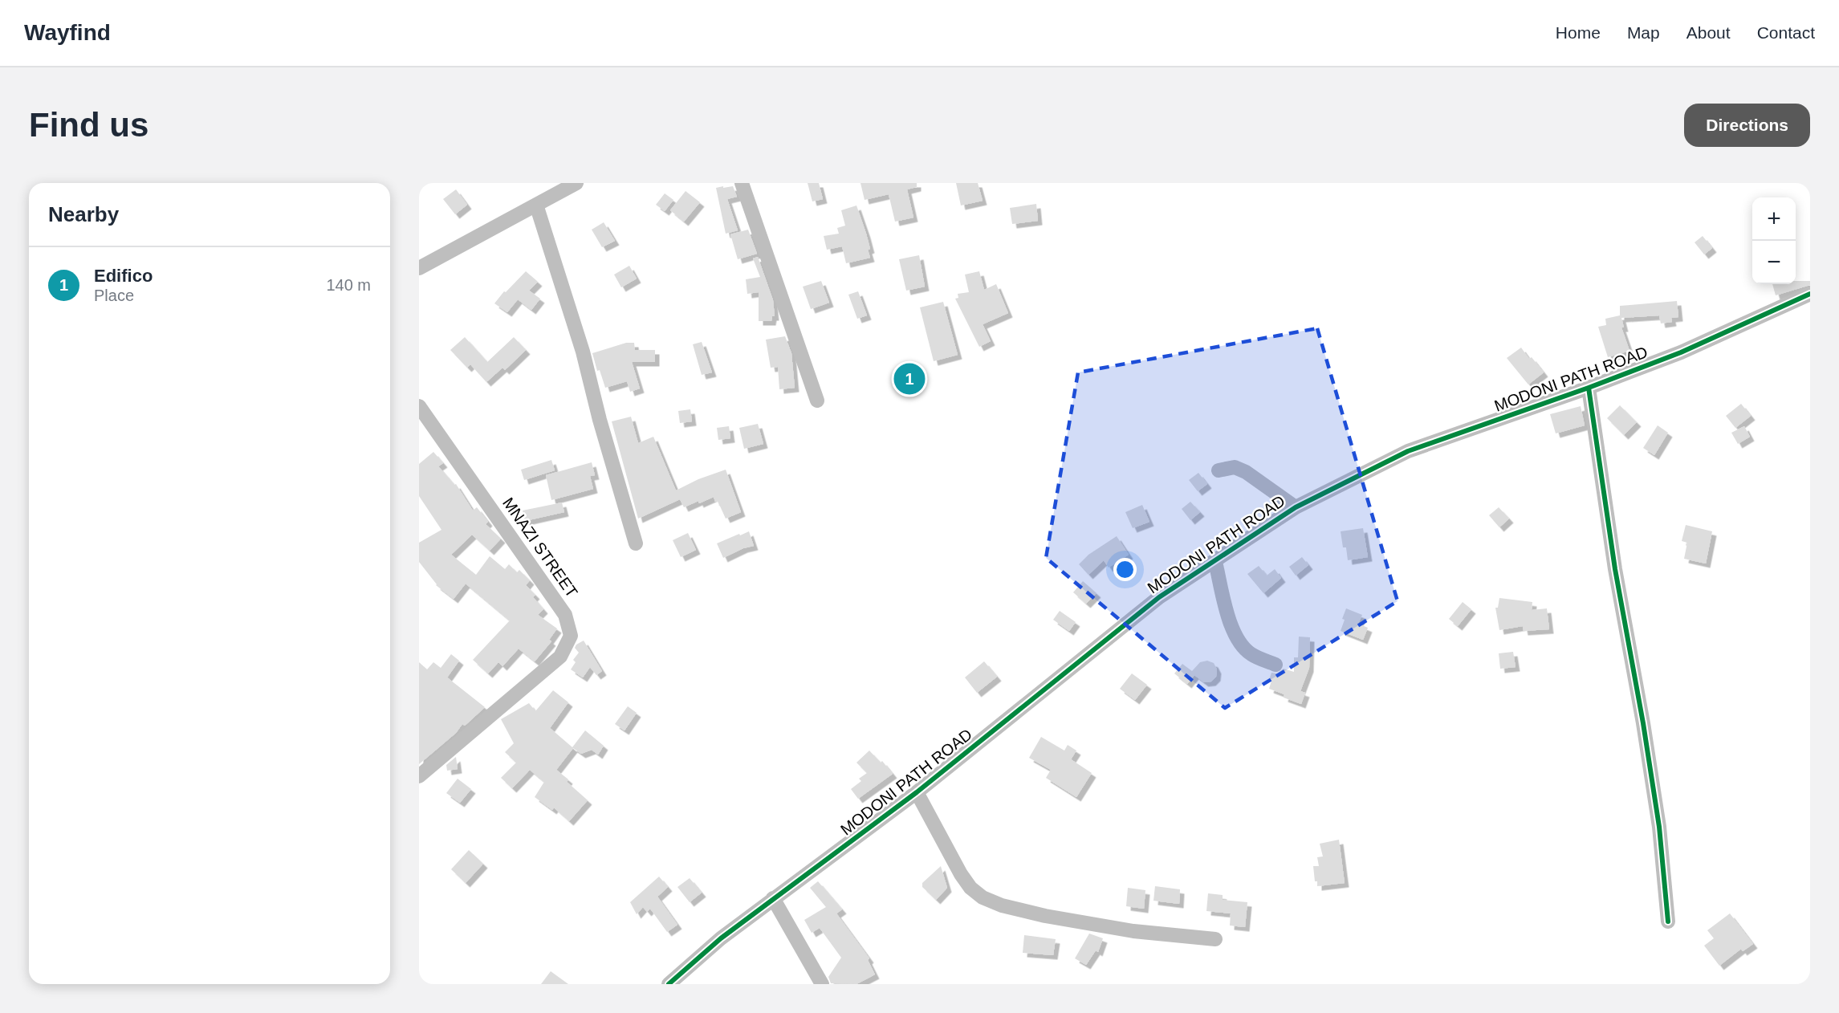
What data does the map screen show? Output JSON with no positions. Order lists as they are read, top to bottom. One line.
{"streets":{"street":["MODONI PATH ROAD","MNAZI STREET"]},"page":{"header":"Wayfind","nav":["Home","Map","About","Contact"],"buttons":"Directions","title":"Find us","heading":"Nearby","map_buttons":["+","−"],"list":[{"mark":"1","name":"Edifico","note":"Place","value":"140 m"}],"pins":"1"}}
